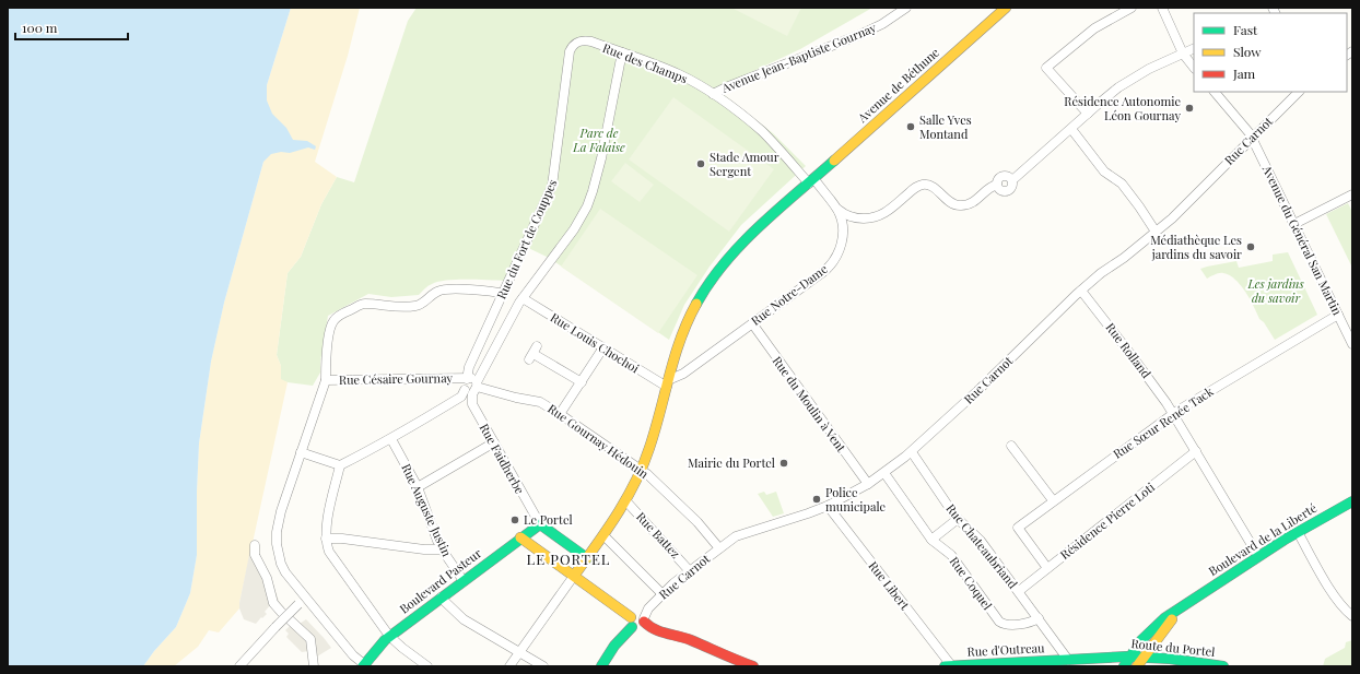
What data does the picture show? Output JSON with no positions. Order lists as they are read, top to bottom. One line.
{"streets":{"street":["Avenue Jean-Baptiste Gournay","Rue des Champs","Avenue de Béthune","Rue Carnot","Rue du Fort de Couppes","Avenue du Général San Martin","Rue Notre-Dame","Rue Louis Chochoi","Rue Rolland","Rue Césaire Gournay","Rue du Moulin à Vent","Rue Sœur Renée Tack","Rue Gournay Hédouin","Rue Faidherbe","Rue Auguste Justin","Résidence Pierre Loti","Rue Battez","Boulevard de la Liberté","Rue Chateaubriand","Boulevard Pasteur","Rue Coquel","Rue Libert","Route du Portel","Rue d'Outreau"]},"crossings":[["Avenue Jean-Baptiste Gournay","Rue des Champs"],["Rue des Champs","Avenue de Béthune"],["Rue des Champs","Rue du Fort de Couppes"],["Rue des Champs","Rue Notre-Dame"],["Avenue de Béthune","Rue Notre-Dame"],["Avenue de Béthune","Rue Louis Chochoi"],["Avenue de Béthune","Rue Gournay Hédouin"],["Avenue de Béthune","Rue Battez"],["Rue Carnot","Avenue du Général San Martin"],["Rue Carnot","Rue Rolland"],["Rue Carnot","Rue du Moulin à Vent"],["Rue Carnot","Rue Gournay Hédouin"],["Rue Carnot","Rue Battez"],["Rue Carnot","Rue Chateaubriand"],["Rue Carnot","Rue Coquel"],["Rue Carnot","Rue Libert"],["Rue du Fort de Couppes","Rue Césaire Gournay"],["Avenue du Général San Martin","Rue Sœur Renée Tack"],["Rue Notre-Dame","Rue Louis Chochoi"],["Rue Notre-Dame","Rue du Moulin à Vent"],["Rue Rolland","Rue Sœur Renée Tack"],["Rue Rolland","Résidence Pierre Loti"],["Rue Rolland","Boulevard de la Liberté"],["Rue Césaire Gournay","Rue Gournay Hédouin"],["Rue Césaire Gournay","Rue Faidherbe"],["Rue Sœur Renée Tack","Résidence Pierre Loti"],["Rue Gournay Hédouin","Rue Faidherbe"],["Rue Faidherbe","Boulevard Pasteur"],["Rue Auguste Justin","Boulevard Pasteur"],["Résidence Pierre Loti","Rue Chateaubriand"],["Boulevard de la Liberté","Route du Portel"],["Rue Chateaubriand","Rue Coquel"],["Rue Chateaubriand","Rue d'Outreau"],["Rue Libert","Rue d'Outreau"]],"districts":["LE PORTEL"],"parks":["Parc de La Falaise","Les jardins du savoir"],"places":["Résidence Autonomie Léon Gournay","Salle Yves Montand","Stade Amour Sergent","Médiathèque Les jardins du savoir","Mairie du Portel","Police municipale","Le Portel"],"legend":["Fast","Slow","Jam"],"scale_bar":"100 m"}
